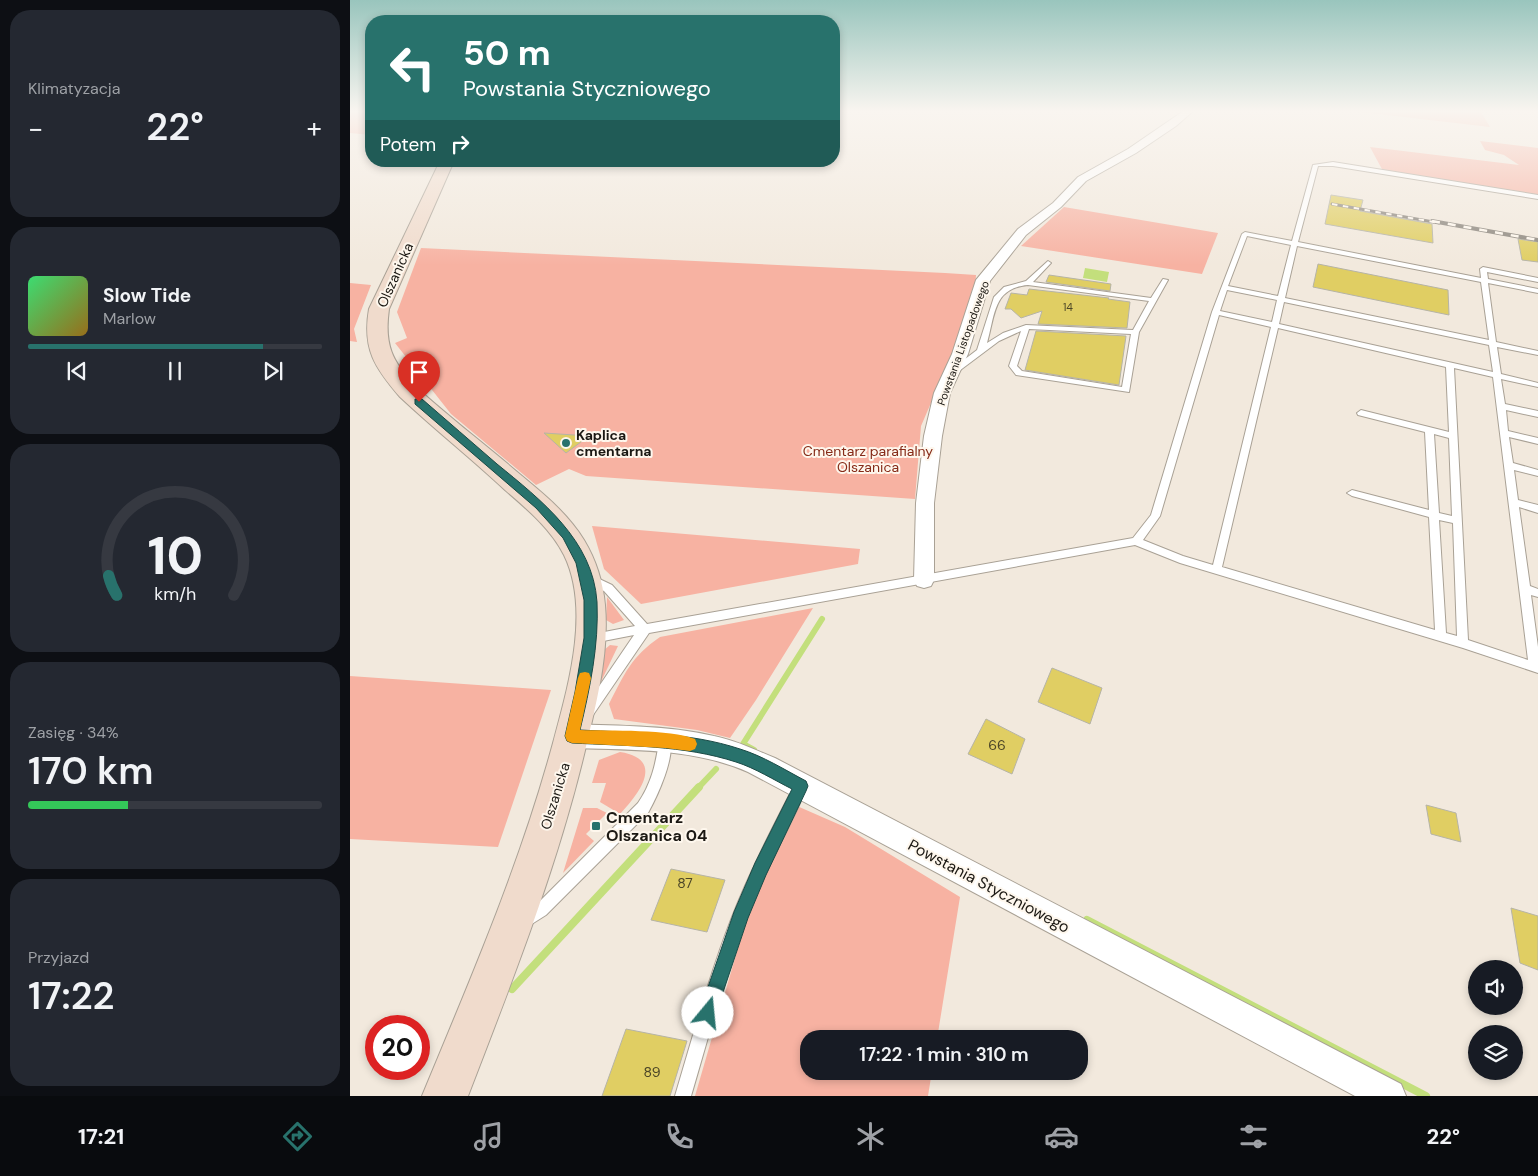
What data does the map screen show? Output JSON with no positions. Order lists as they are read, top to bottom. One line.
{"streets":{"street":["Olszanicka","Powstania Listopadowego","Powstania Styczniowego"]},"crossings":[["Olszanicka","Powstania Styczniowego"]],"parks":["Cmentarz parafialny Olszanica"],"places":{"other":["Kaplica cmentarna"],"transit":["Cmentarz Olszanica 04"]},"house_numbers":["14","66","87","89"],"page":{"tile":["Klimatyzacja",["Zasięg · 34%","170 km"],["Przyjazd","17:22"]],"turn":["50 m","Powstania Styczniowego"],"heat":["−","22°","+"],"then":"Potem","song":["Slow Tide","Marlow"],"limit":"20","trip":"17:22 · 1 min · 310 m","tabs":["17:21","22°"],"gauge":["10","km/h"]}}
